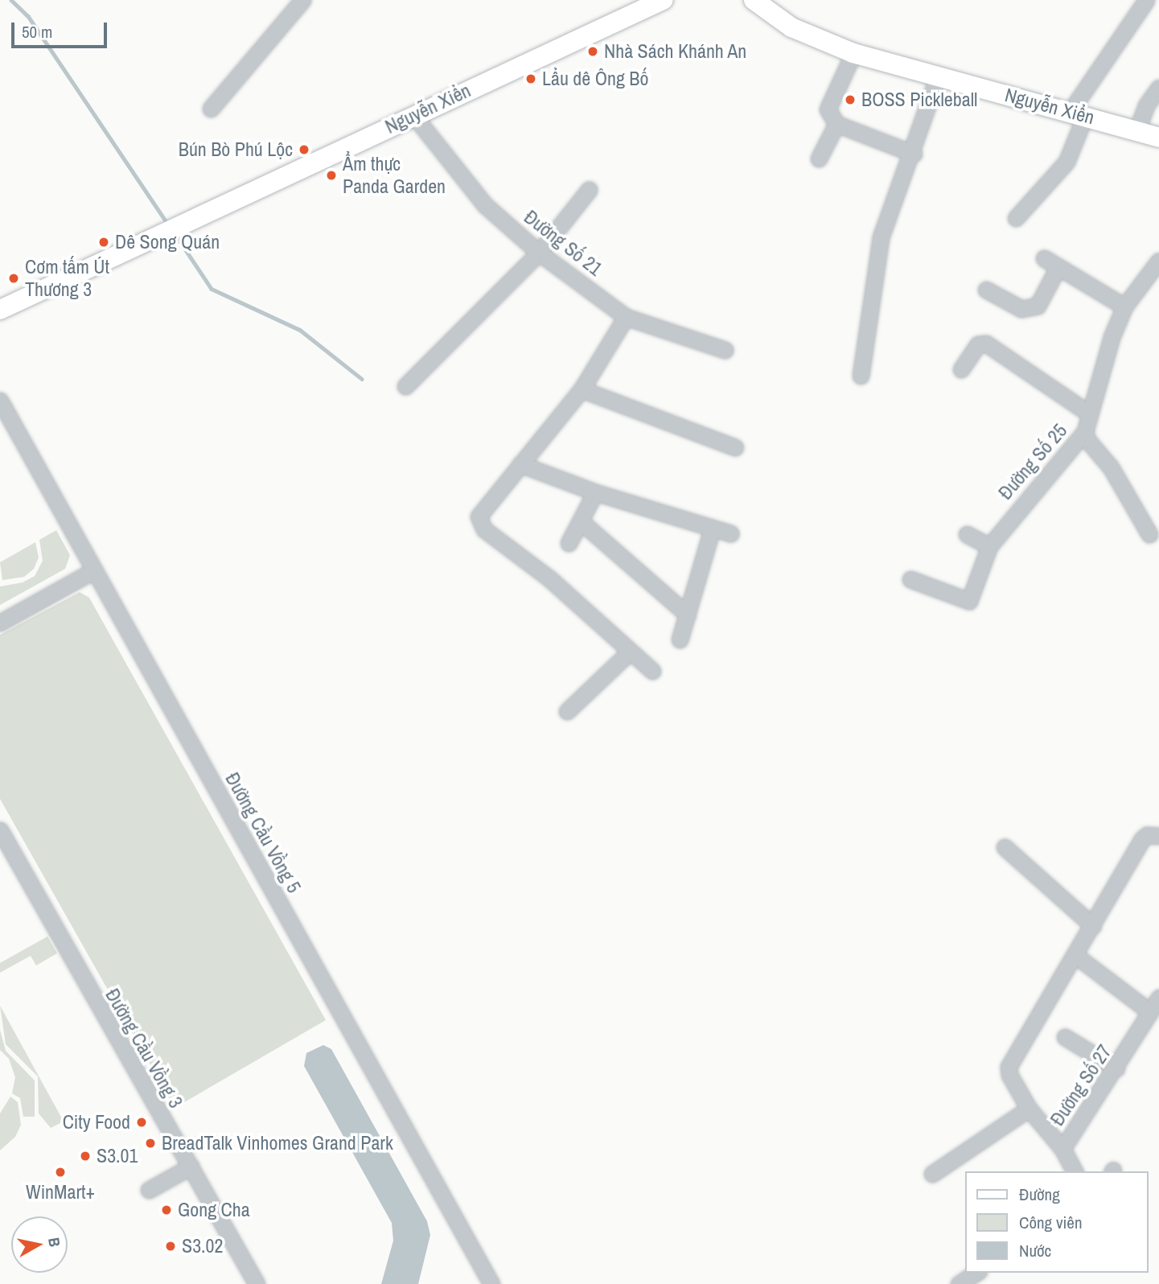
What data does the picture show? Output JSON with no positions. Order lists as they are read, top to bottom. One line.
{"streets":{"main road":["Nguyễn Xiển"],"street":["Đường Số 21","Đường Số 25","Đường Cầu Vồng 5","Đường Cầu Vồng 3","Đường Số 27"]},"crossings":[["Nguyễn Xiển","Đường Số 21"]],"places":["Nhà Sách Khánh An","Lẩu dê Ông Bố","BOSS Pickleball","Bún Bò Phú Lộc","Ẩm thực Panda Garden","Dê Song Quán","Cơm tấm Út Thương 3","City Food","BreadTalk Vinhomes Grand Park","S3.01","WinMart+","Gong Cha","S3.02"],"legend":["Đường","Công viên","Nước"],"scale_bar":"50 m","north":"right"}
